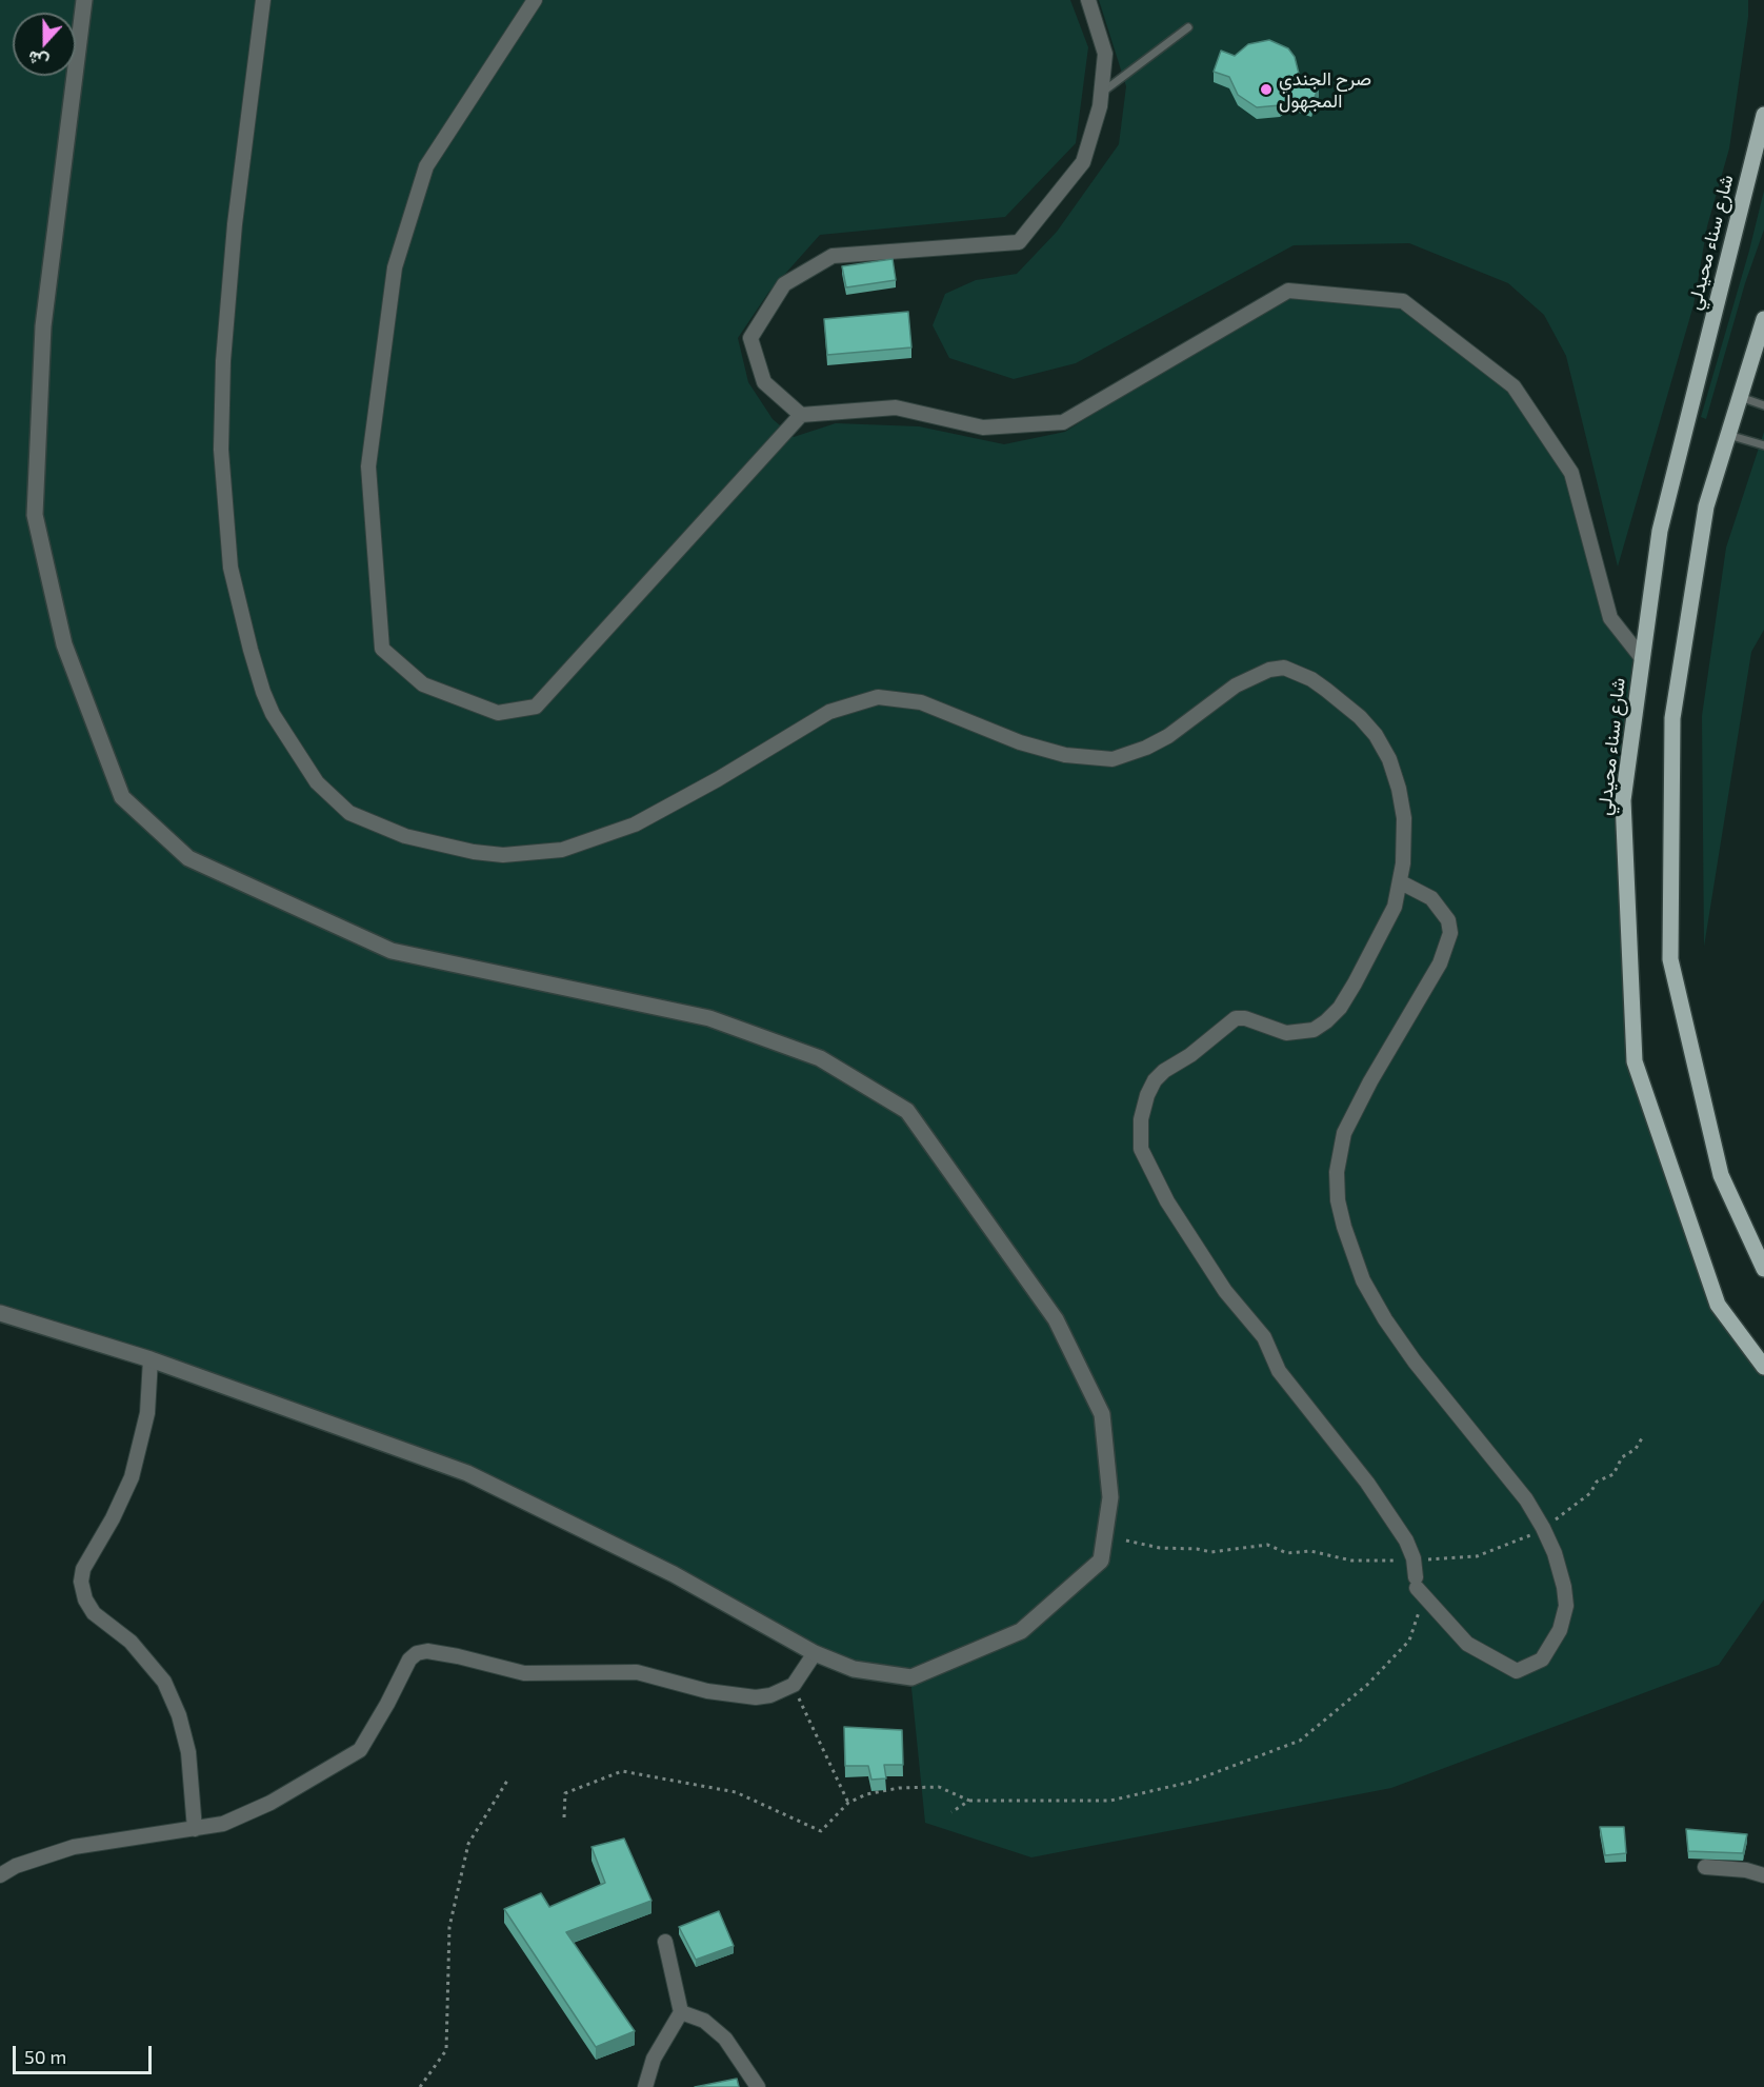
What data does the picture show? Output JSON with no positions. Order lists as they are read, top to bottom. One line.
{"streets":{"main road":["شارع سناء محيدلي"]},"places":["صرح الجندي المجهول"],"scale_bar":"50 m","north":"bottom"}
